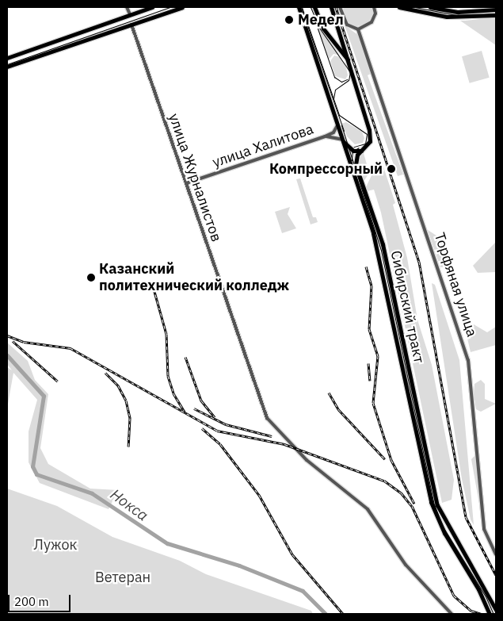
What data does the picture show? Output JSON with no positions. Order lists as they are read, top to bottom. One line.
{"streets":{"main road":["Сибирский тракт"],"street":["улица Халитова","улица Журналистов","Торфяная улица"]},"crossings":[["улица Халитова","улица Журналистов"]],"water":["Нокса"],"parks":["Лужок","Ветеран"],"places":["Медел","Компрессорный","Казанский политехнический колледж"],"scale_bar":"200 m"}
